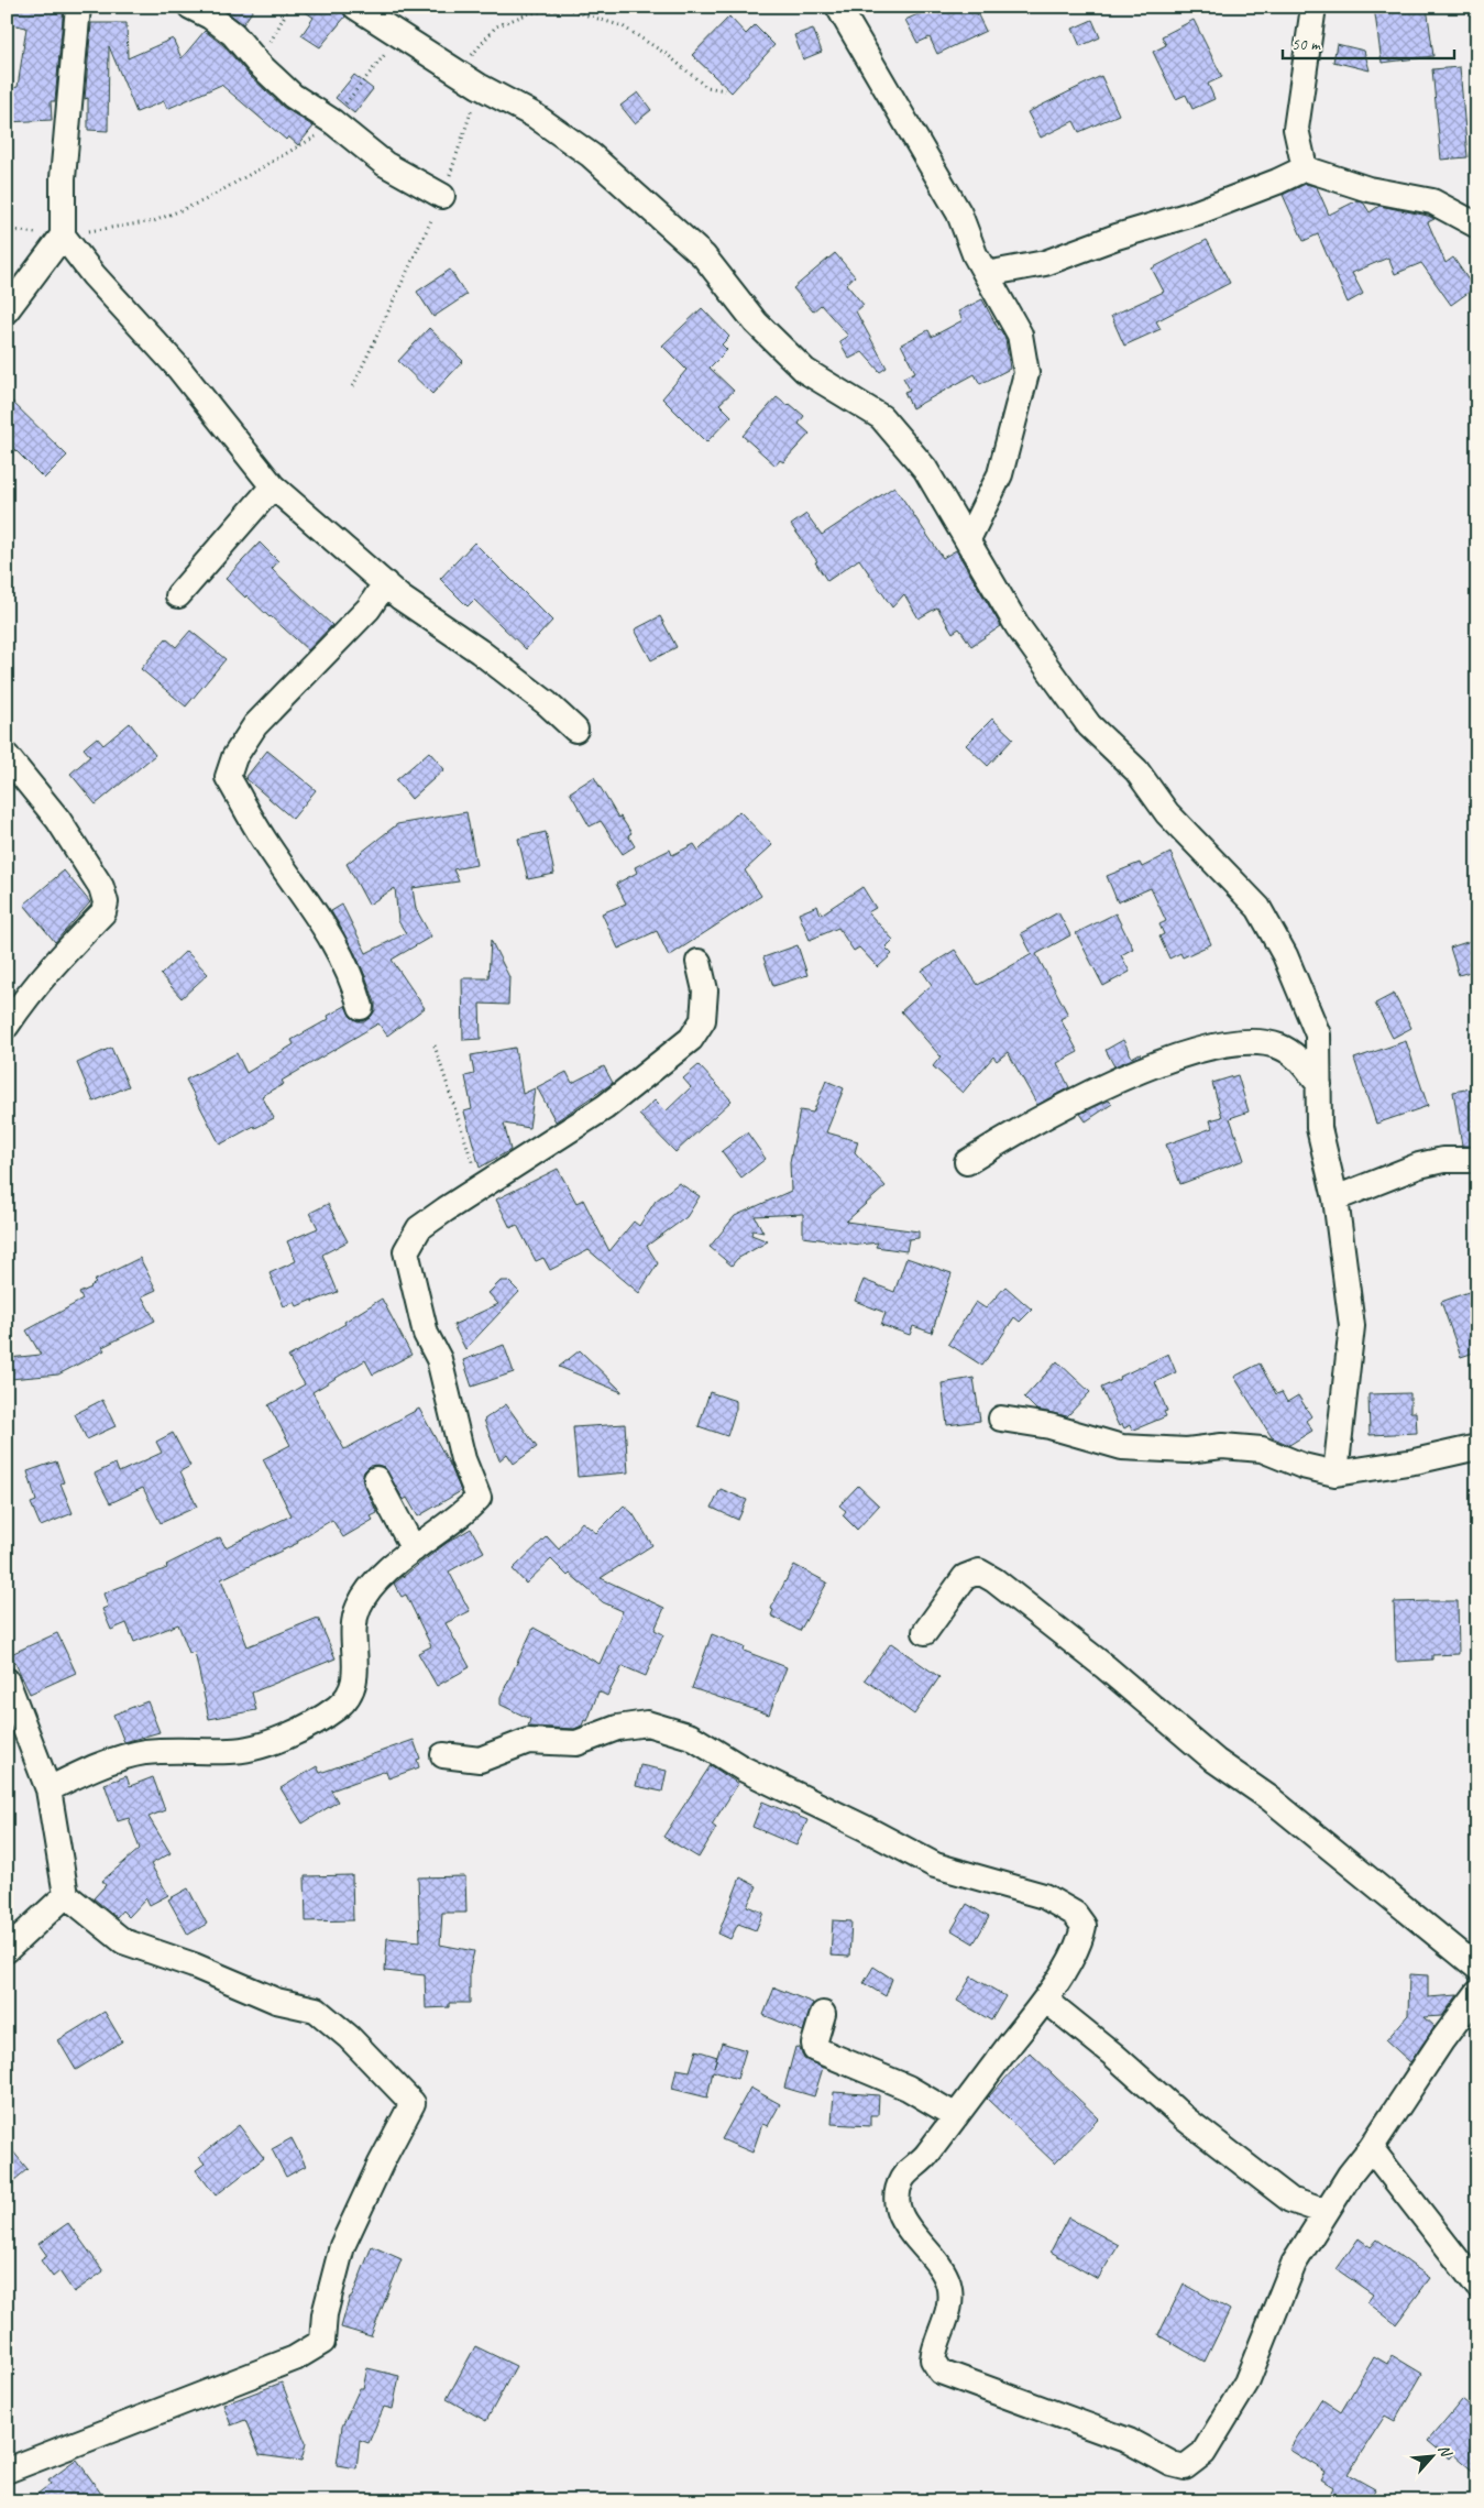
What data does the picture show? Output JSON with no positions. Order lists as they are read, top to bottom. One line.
{"scale_bar":"50 m","north":"top right"}
